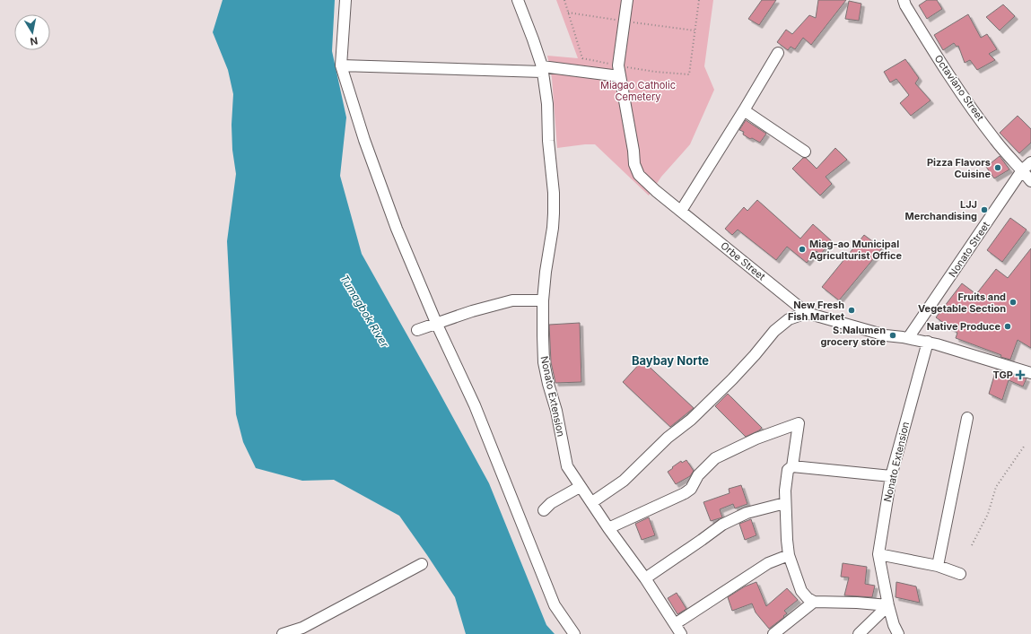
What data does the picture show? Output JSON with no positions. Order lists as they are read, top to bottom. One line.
{"streets":{"street":["Octaviano Street","Nonato Street","Orbe Street","Nonato Extension"]},"crossings":[["Octaviano Street","Nonato Street"],["Nonato Street","Orbe Street"],["Orbe Street","Nonato Extension"]],"districts":["Baybay Norte"],"water":["Tumagbok River"],"parks":["Miagao Catholic Cemetery"],"places":{"other":["Pizza Flavors Cuisine","LJJ Merchandising","Miag-ao Municipal Agriculturist Office","Fruits and Vegetable Section","New Fresh Fish Market","Native Produce","S.Nalumen grocery store"],"health":["TGP"]},"north":"bottom"}
